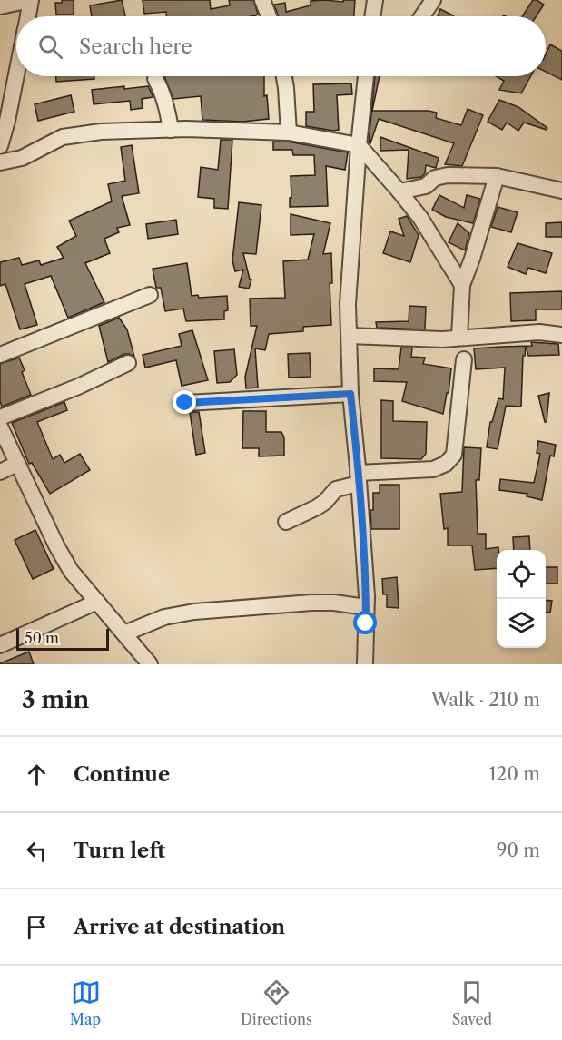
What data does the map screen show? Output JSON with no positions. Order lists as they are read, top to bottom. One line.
{"scale_bar":"50 m","page":{"search":"Search here","scale":"50 m","heading":["3 min","Walk · 210 m"],"list":[["Continue","120 m"],["Turn left","90 m"],"Arrive at destination"],"nav":["Map","Directions","Saved"]}}
